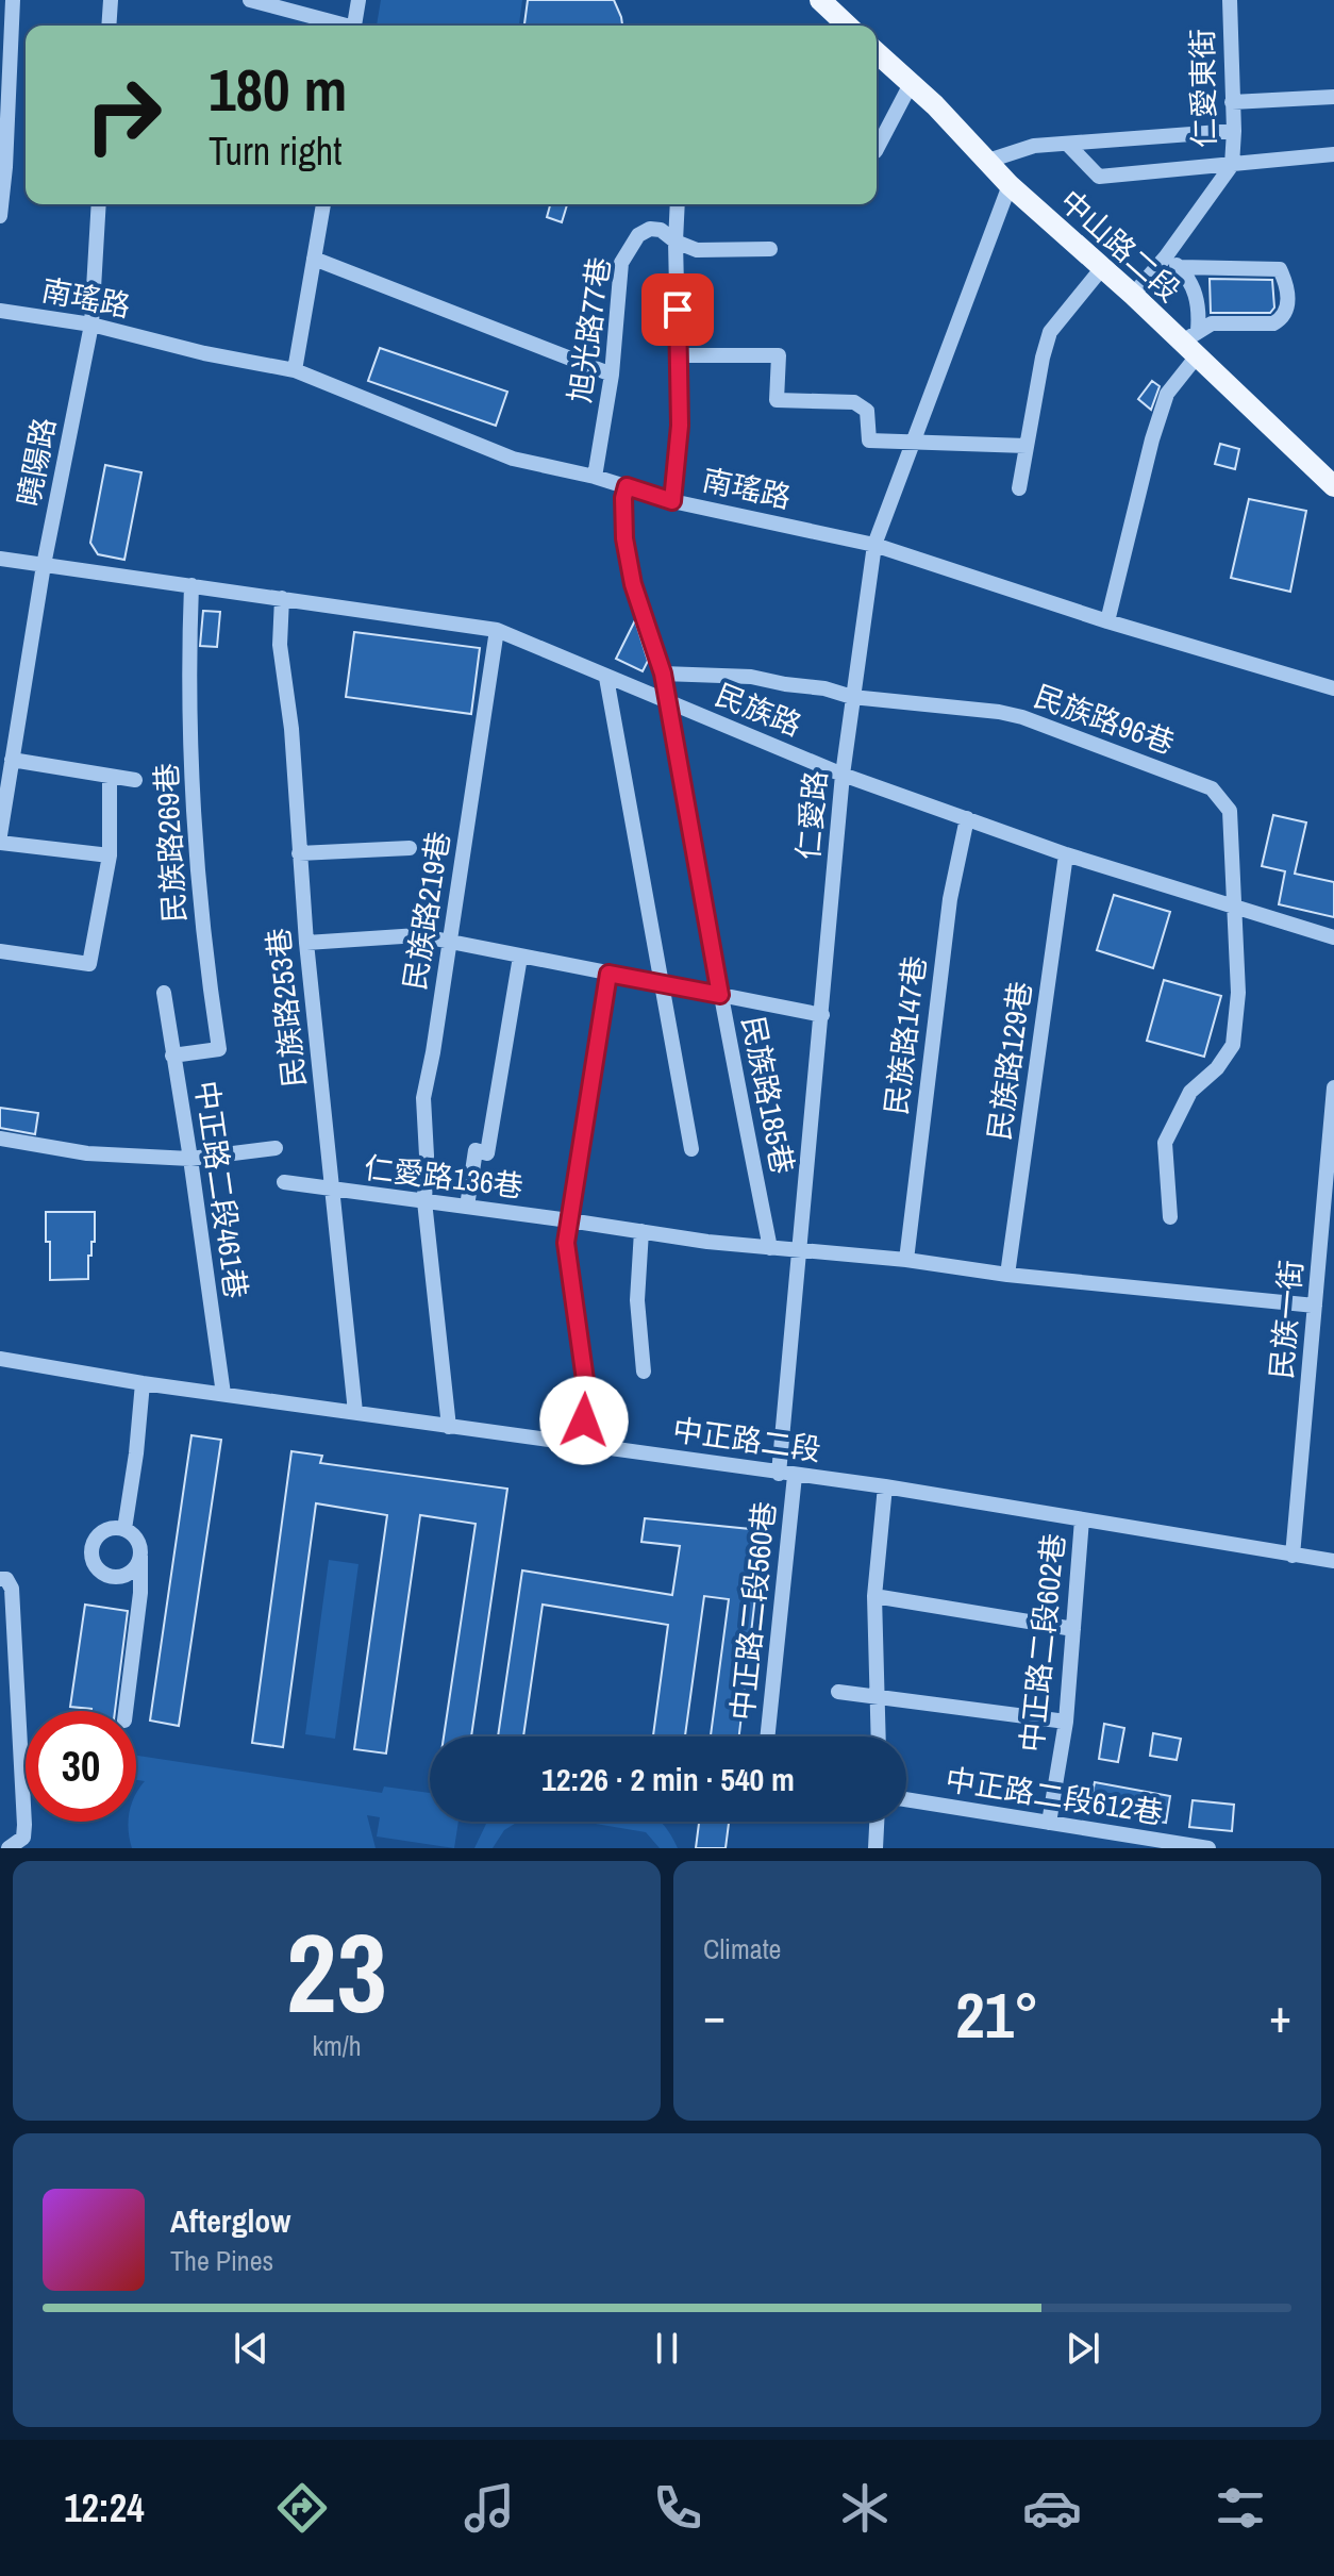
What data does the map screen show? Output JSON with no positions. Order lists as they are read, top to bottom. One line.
{"streets":{"main road":["中山路二段"],"street":["仁愛東街","南瑤路","旭光路77巷","曉陽路","民族路","民族路96巷","仁愛路","民族路269巷","民族路219巷","民族路253巷","民族路147巷","民族路129巷","民族路185巷","仁愛路136巷","中正路二段461巷","民族一街","中正路二段","中正路二段560巷","中正路二段602巷","中正路二段612巷"]},"crossings":[["仁愛東街","中山路二段"],["中山路二段","仁愛路"],["南瑤路","旭光路77巷"],["南瑤路","曉陽路"],["南瑤路","仁愛路"],["南瑤路","民族路185巷"],["曉陽路","民族路"],["民族路","民族路96巷"],["民族路","仁愛路"],["民族路","民族路269巷"],["民族路","民族路219巷"],["民族路","民族路253巷"],["民族路","民族路147巷"],["民族路","民族路129巷"],["民族路","民族路185巷"],["民族路96巷","仁愛路"],["民族路96巷","民族路185巷"],["仁愛路","仁愛路136巷"],["仁愛路","中正路二段"],["仁愛路","中正路二段560巷"],["民族路269巷","中正路二段461巷"],["民族路219巷","仁愛路136巷"],["民族路219巷","中正路二段"],["民族路253巷","仁愛路136巷"],["民族路253巷","中正路二段"],["民族路147巷","仁愛路136巷"],["民族路129巷","仁愛路136巷"],["民族路185巷","仁愛路136巷"],["仁愛路136巷","民族一街"],["中正路二段461巷","中正路二段"],["民族一街","中正路二段"],["中正路二段","中正路二段560巷"],["中正路二段","中正路二段602巷"],["中正路二段602巷","中正路二段612巷"]],"page":{"turn":["180 m","Turn right"],"limit":"30","trip":"12:26 · 2 min · 540 m","tile":[["23","km/h"],"Climate"],"heat":["−","21°","+"],"song":["Afterglow","The Pines"],"tabs":"12:24"}}
